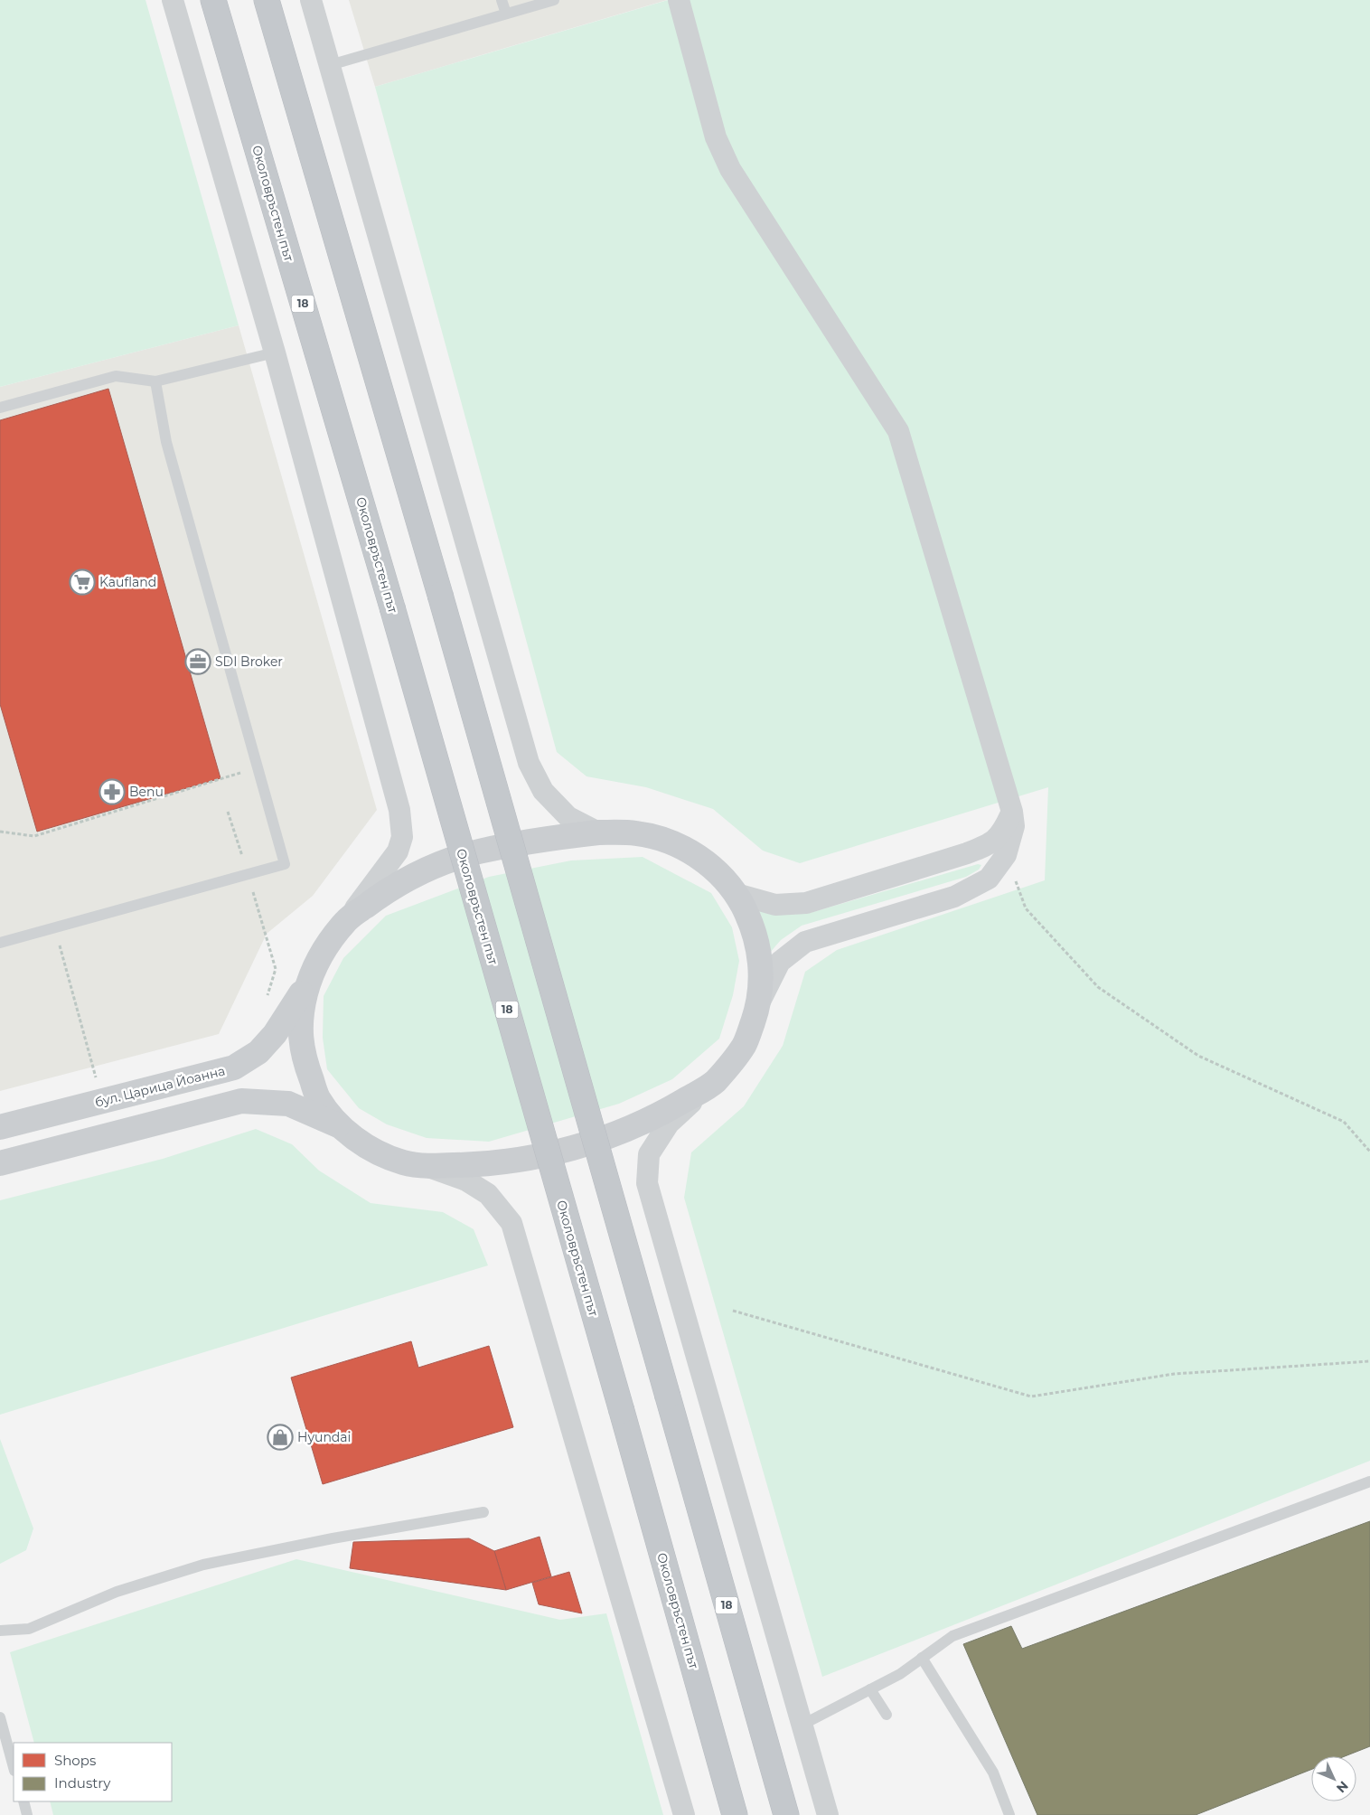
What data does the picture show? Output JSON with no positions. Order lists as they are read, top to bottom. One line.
{"streets":{"highway":["Околовръстен път","18"],"main road":["бул. Царица Йоанна"]},"places":{"supermarket":["Kaufland"],"office":["SDI Broker"],"pharmacy":["Benu"],"shop":["Hyundai"]},"legend":["Shops","Industry"],"north":"bottom right"}
